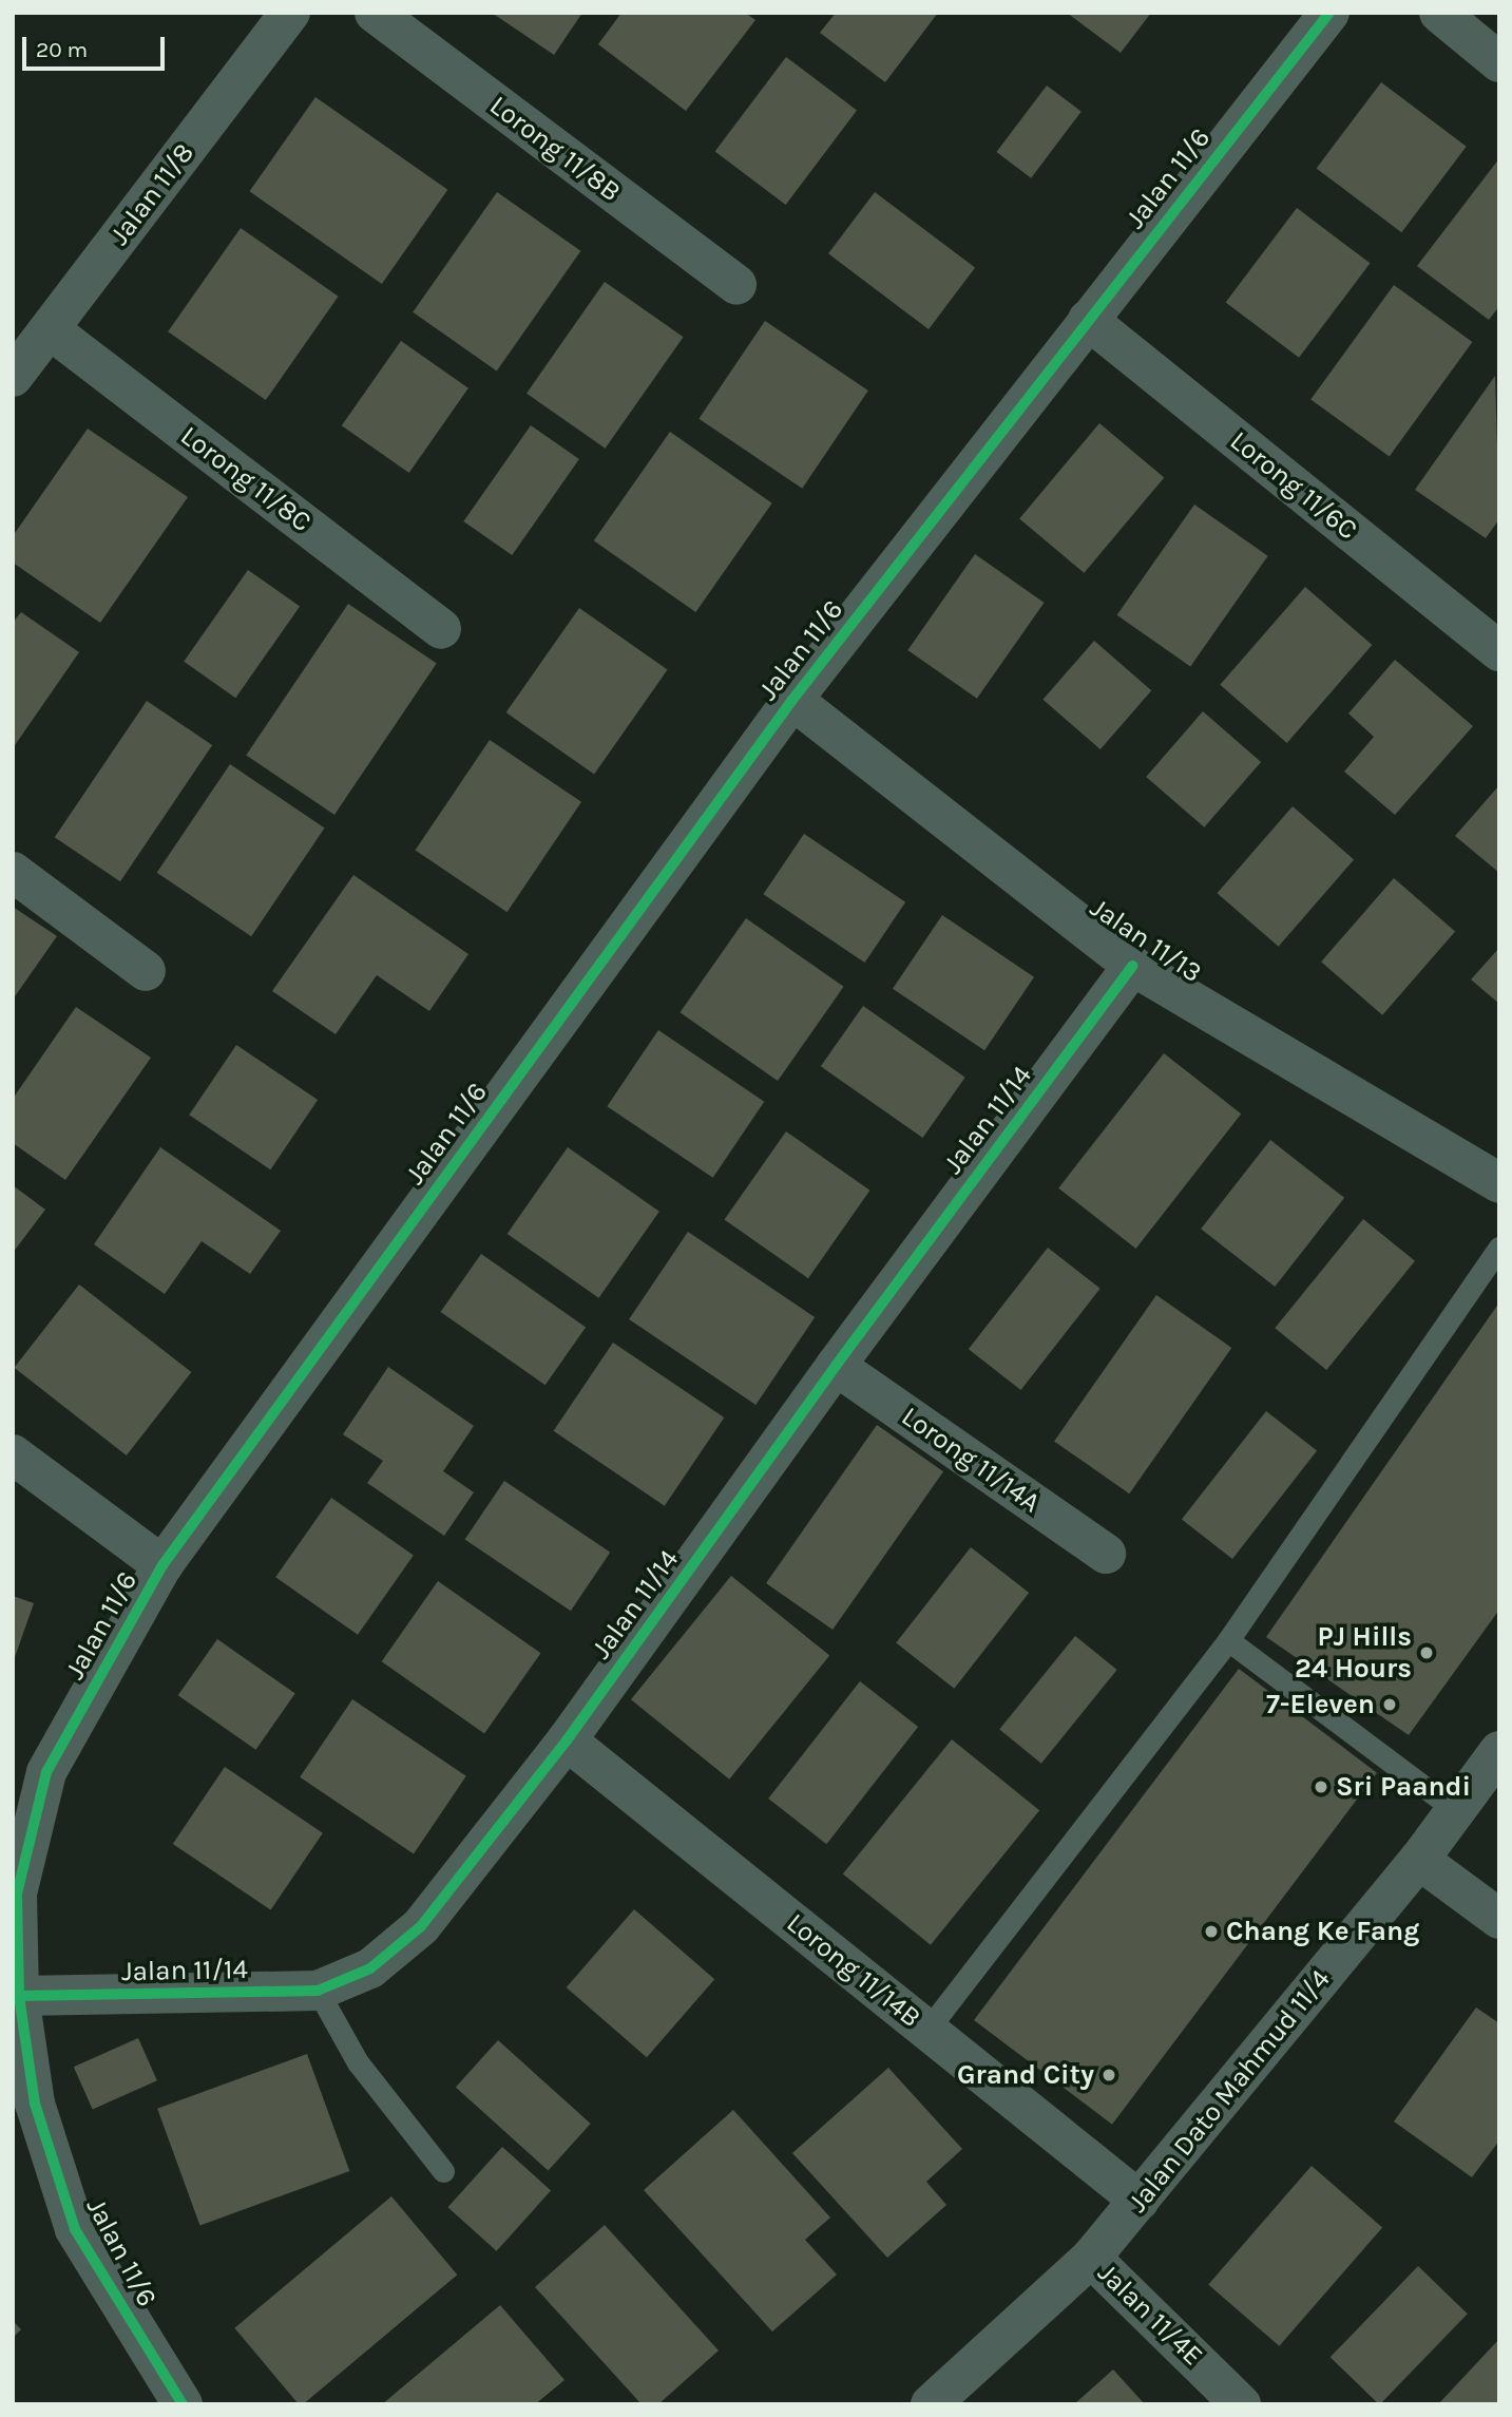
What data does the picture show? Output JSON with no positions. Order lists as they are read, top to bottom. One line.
{"streets":{"street":["Lorong 11/8B","Jalan 11/6","Jalan 11/8","Lorong 11/8C","Lorong 11/6C","Jalan 11/13","Jalan 11/14","Lorong 11/14A","Lorong 11/14B","Jalan Dato Mahmud 11/4","Jalan 11/4E"]},"crossings":[["Jalan 11/6","Lorong 11/6C"],["Jalan 11/6","Jalan 11/13"],["Jalan 11/6","Jalan 11/14"],["Jalan 11/8","Lorong 11/8C"],["Jalan 11/13","Jalan 11/14"],["Jalan 11/14","Lorong 11/14A"],["Jalan 11/14","Lorong 11/14B"],["Lorong 11/14B","Jalan Dato Mahmud 11/4"],["Jalan Dato Mahmud 11/4","Jalan 11/4E"]],"places":["PJ Hills 24 Hours","7-Eleven","Sri Paandi","Chang Ke Fang","Grand City"],"scale_bar":"20 m"}
